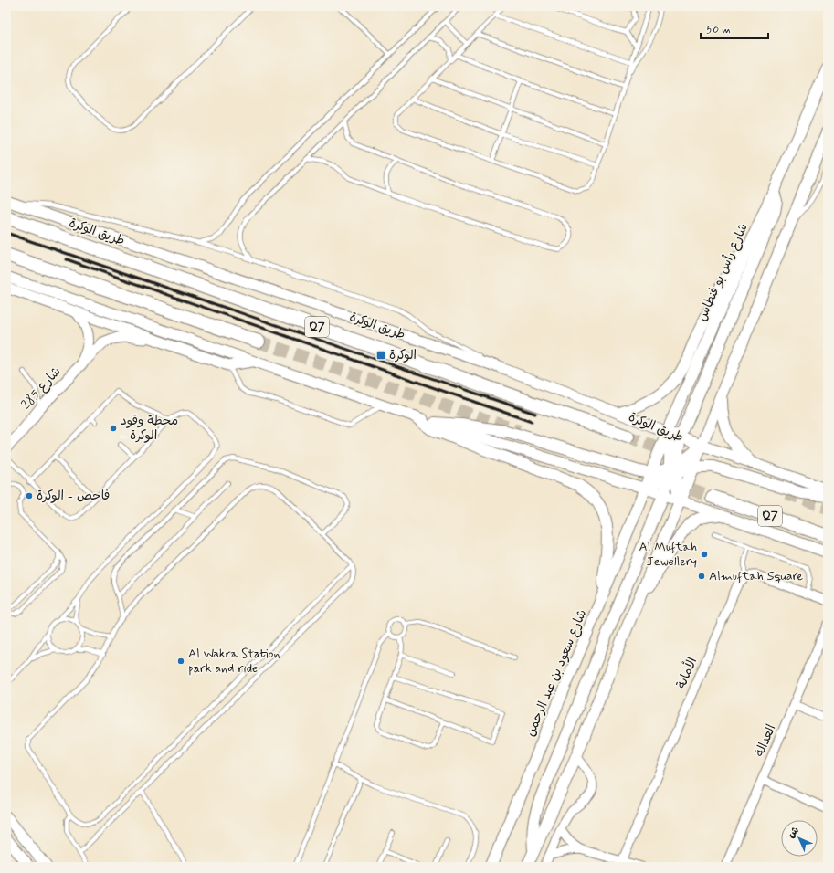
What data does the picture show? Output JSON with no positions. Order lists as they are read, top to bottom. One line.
{"streets":{"highway":["طريق الوكرة","Q7"],"main road":["شارع رأس بو فنطاس","شارع سعود بن عبد الرحمن"],"street":["شارع 285","الأمانة","العدالة"]},"crossings":[["طريق الوكرة","شارع رأس بو فنطاس"],["شارع رأس بو فنطاس","شارع سعود بن عبد الرحمن"]],"places":{"transit":["الوكرة"],"other":["محطة وقود - الوكرة","فاحص - الوكرة","Al Muftah Jewellery","Almuftah Square","Al Wakra Station park and ride"]},"scale_bar":"50 m","north":"top left"}
